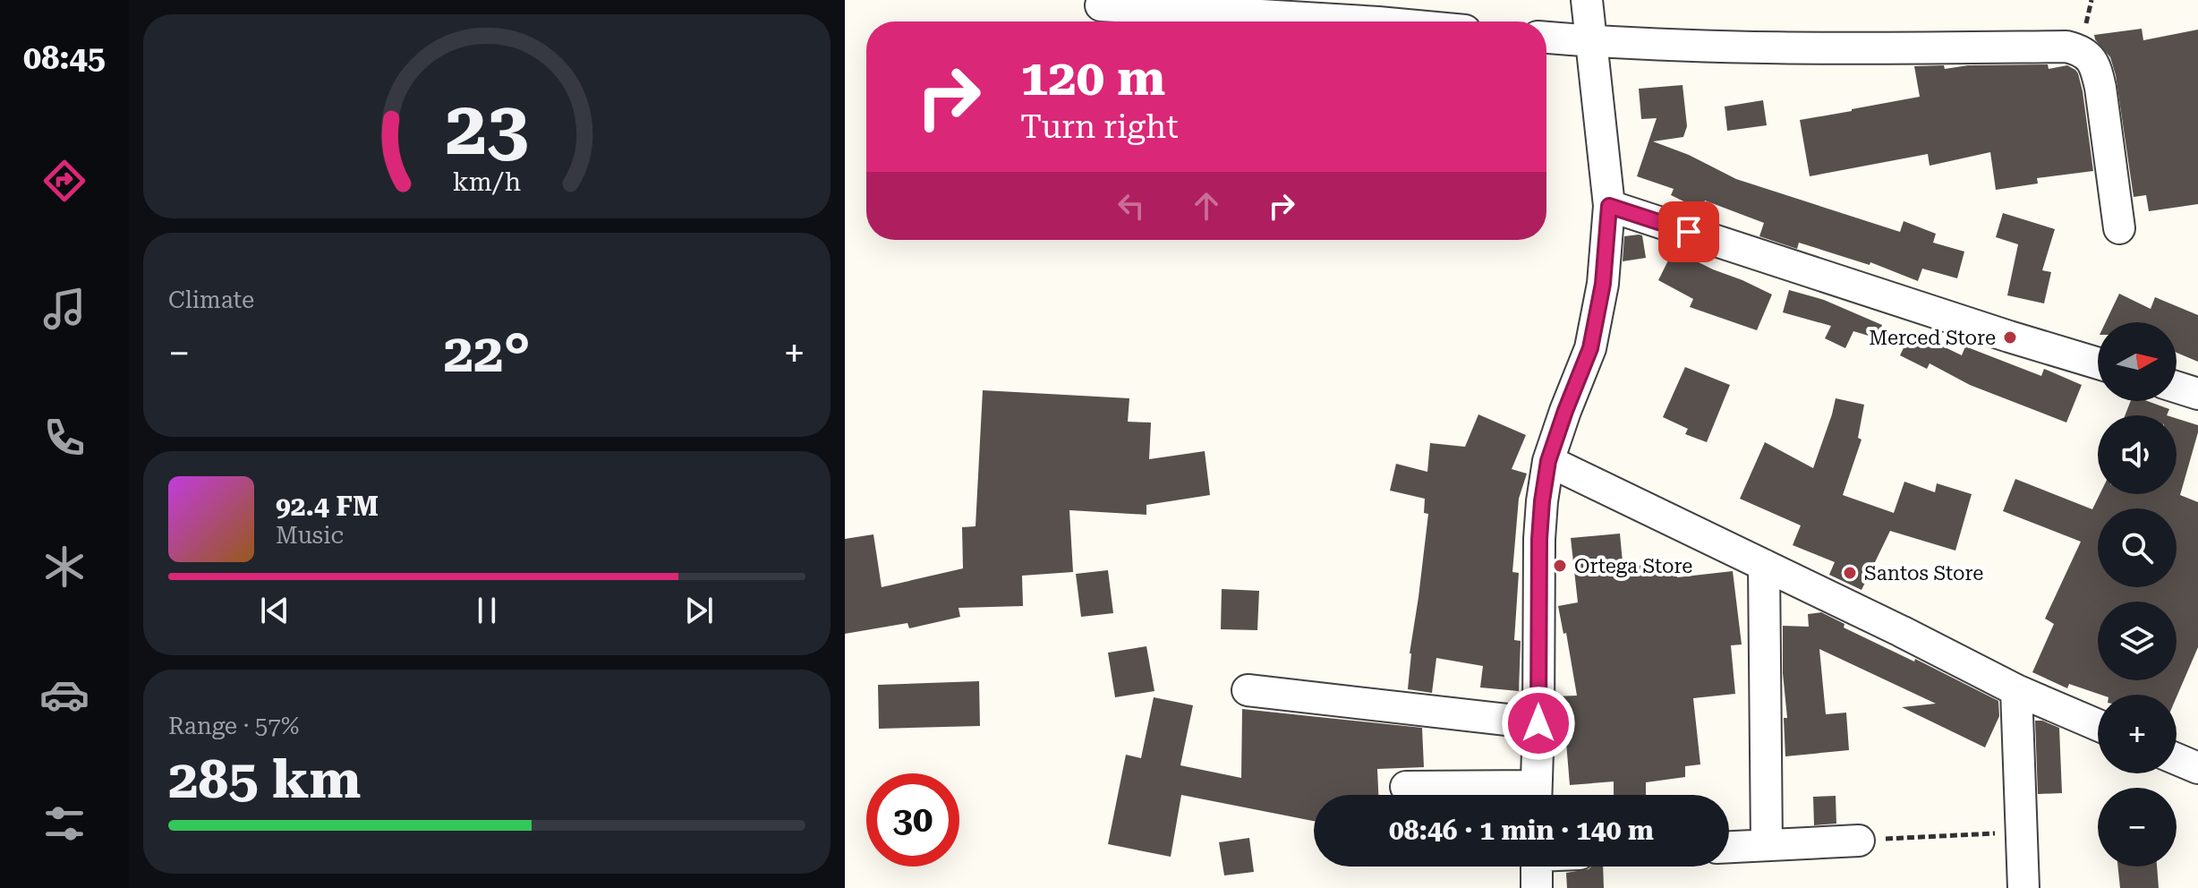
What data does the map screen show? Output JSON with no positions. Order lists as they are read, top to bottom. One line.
{"places":["Merced Store","Ortega Store","Santos Store"],"north":"right","page":{"tabs":"08:45","turn":["120 m","Turn right"],"tile":["Climate",["Range · 57%","285 km"]],"map_buttons":["+","−"],"heat":["−","22°","+"],"song":["92.4 FM","Music"],"limit":"30","trip":"08:46 · 1 min · 140 m","gauge":["23","km/h"]}}
